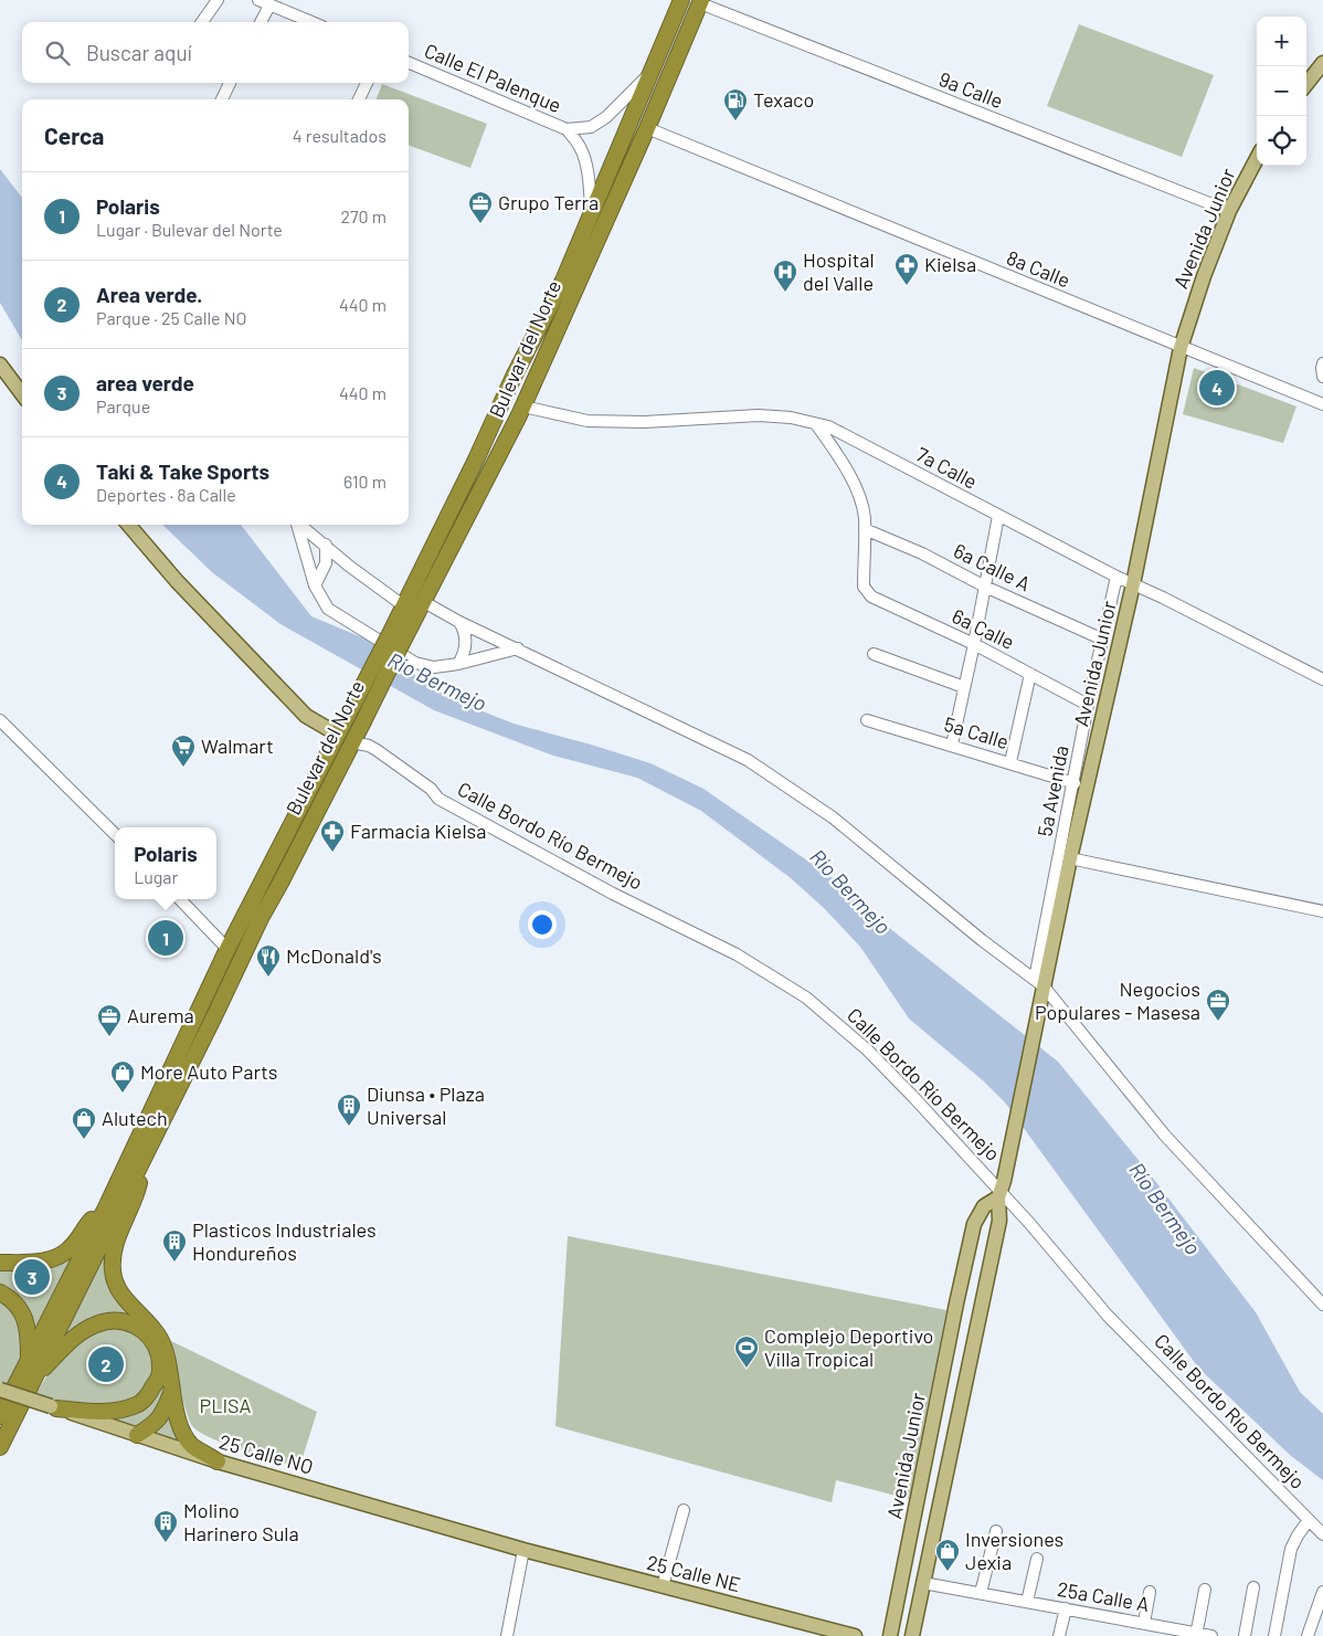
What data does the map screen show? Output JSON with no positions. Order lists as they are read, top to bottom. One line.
{"streets":{"highway":["Bulevar del Norte"],"main road":["Avenida Junior","25 Calle NO","25 Calle NE"],"street":["Calle El Palenque","9a Calle","8a Calle","7a Calle","6a Calle A","6a Calle","5a Calle","5a Avenida","Calle Bordo Río Bermejo","25a Calle A"]},"crossings":[["Calle El Palenque","Bulevar del Norte"],["9a Calle","Avenida Junior"],["9a Calle","Bulevar del Norte"],["Avenida Junior","8a Calle"],["Avenida Junior","7a Calle"],["Avenida Junior","5a Avenida"],["Avenida Junior","Calle Bordo Río Bermejo"],["Avenida Junior","25a Calle A"],["8a Calle","Bulevar del Norte"],["Bulevar del Norte","7a Calle"],["Bulevar del Norte","Calle Bordo Río Bermejo"],["7a Calle","5a Avenida"],["6a Calle A","6a Calle"],["6a Calle A","5a Avenida"],["6a Calle","5a Avenida"],["5a Calle","5a Avenida"],["25 Calle NO","25 Calle NE"]],"water":["Río Bermejo"],"parks":["PLISA"],"places":{"fuel station":["Texaco"],"office":["Grupo Terra","Negocios Populares - Masesa","Aurema"],"pharmacy":["Kielsa","Farmacia Kielsa"],"hospital":["Hospital del Valle"],"supermarket":["Walmart"],"restaurant":["McDonald's"],"shop":["More Auto Parts","Alutech","Inversiones Jexia"],"building":["Diunsa • Plaza Universal","Plasticos Industriales Hondureños","Molino Harinero Sula"],"sports":["Complejo Deportivo Villa Tropical"]},"page":{"map_buttons":["+","−"],"search":"Buscar aquí","heading":["Cerca","4 resultados"],"list":[{"mark":"1","name":"Polaris","note":"Lugar · Bulevar del Norte","value":"270 m"},{"mark":"2","name":"Area verde.","note":"Parque · 25 Calle NO","value":"440 m"},{"mark":"3","name":"area verde","note":"Parque","value":"440 m"},{"mark":"4","name":"Taki & Take Sports","note":"Deportes · 8a Calle","value":"610 m"}],"pins":["4","1","3","2"],"popup":["Polaris","Lugar"]}}
